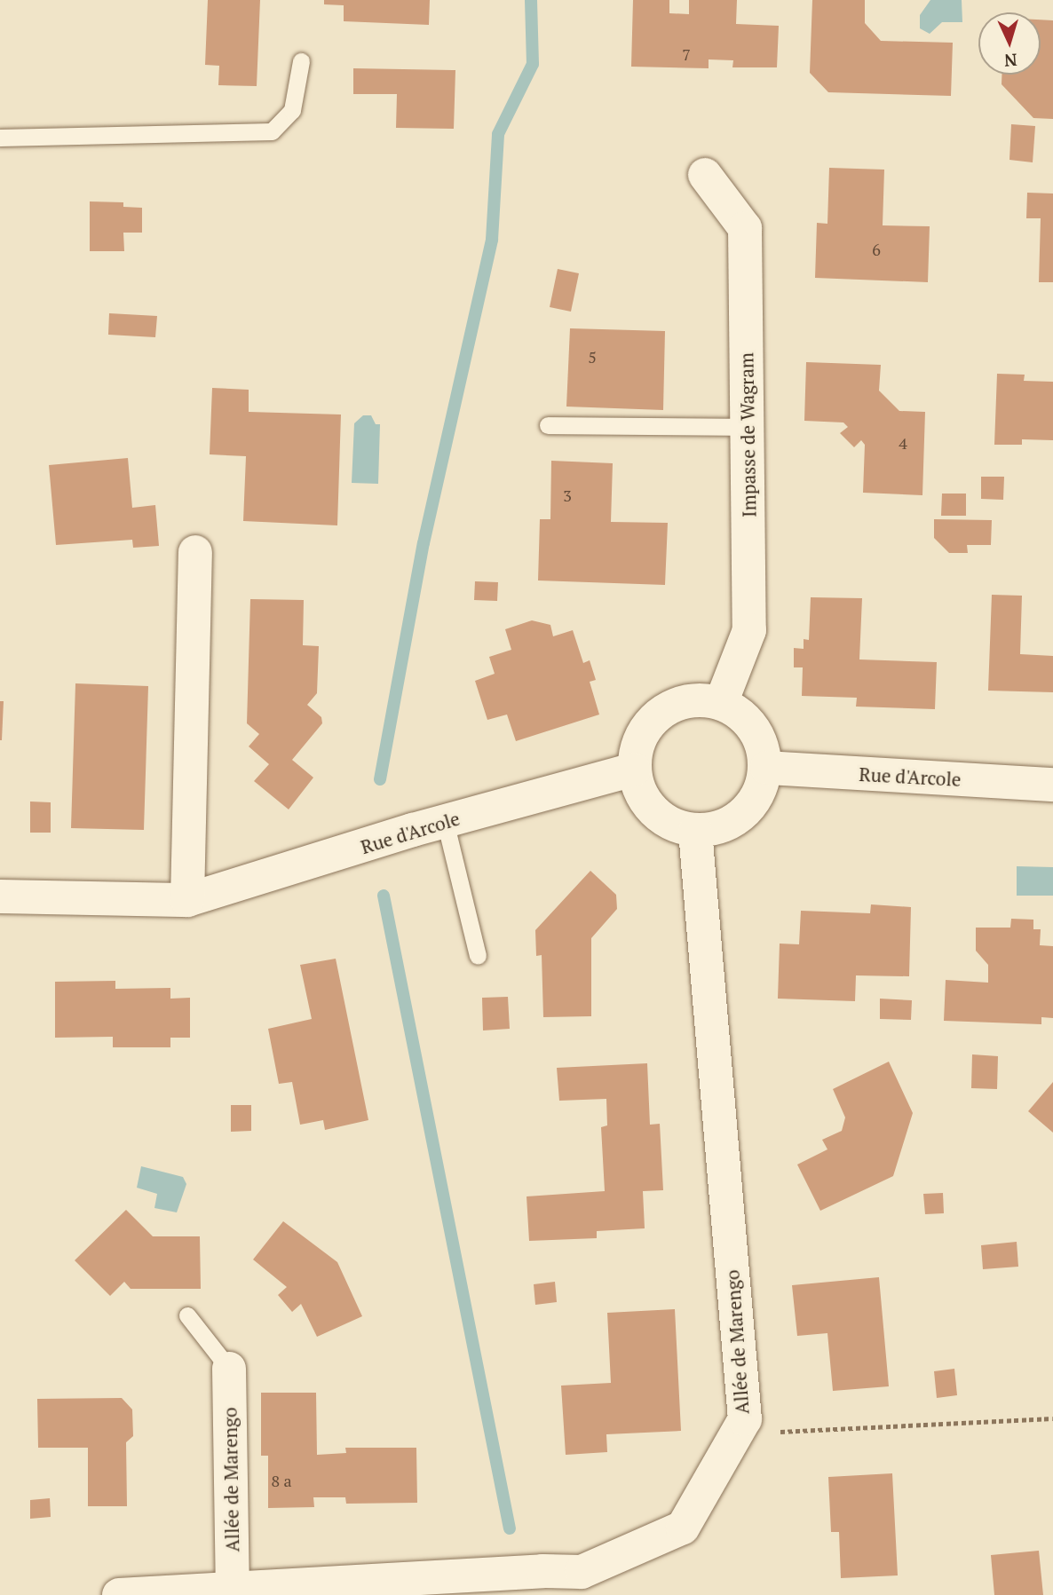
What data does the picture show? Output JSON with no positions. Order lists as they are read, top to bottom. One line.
{"streets":{"street":["Impasse de Wagram","Rue d'Arcole","Allée de Marengo"]},"crossings":[["Impasse de Wagram","Rue d'Arcole"],["Impasse de Wagram","Allée de Marengo"],["Rue d'Arcole","Allée de Marengo"]],"house_numbers":["7","6","5","4","3","8 a"],"north":"bottom"}
